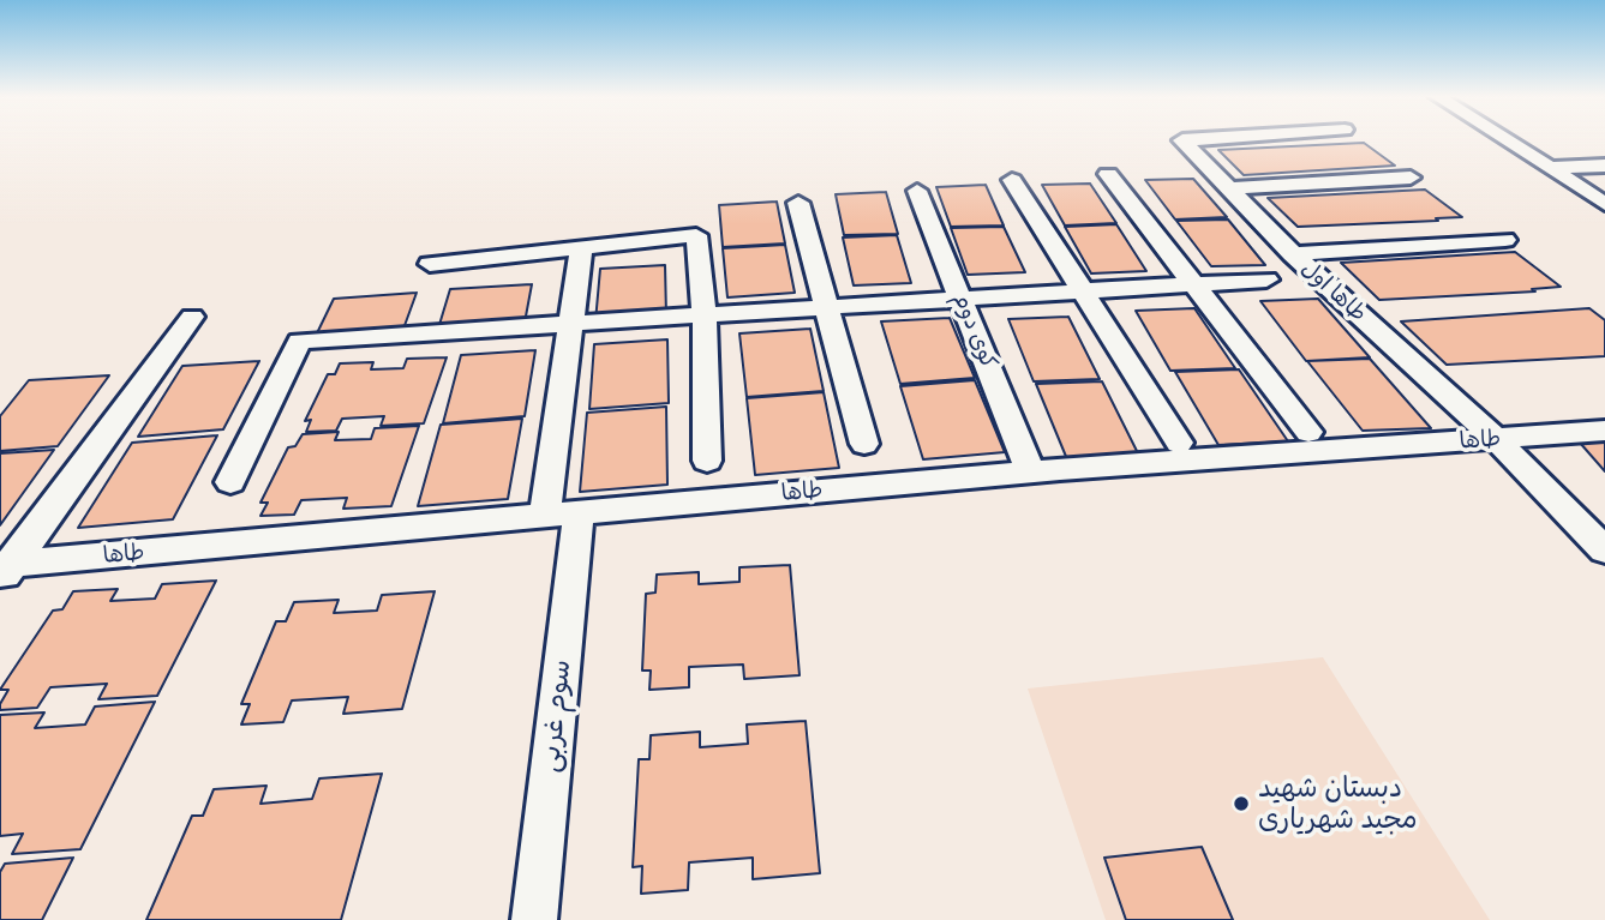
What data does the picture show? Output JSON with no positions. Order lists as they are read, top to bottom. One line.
{"streets":{"street":["طاها اول","کوی دوم","طاها","سوم غربی"]},"crossings":[["طاها اول","طاها"],["کوی دوم","طاها"],["طاها","سوم غربی"]],"places":["دبستان شهید مجید شهریاری"]}
